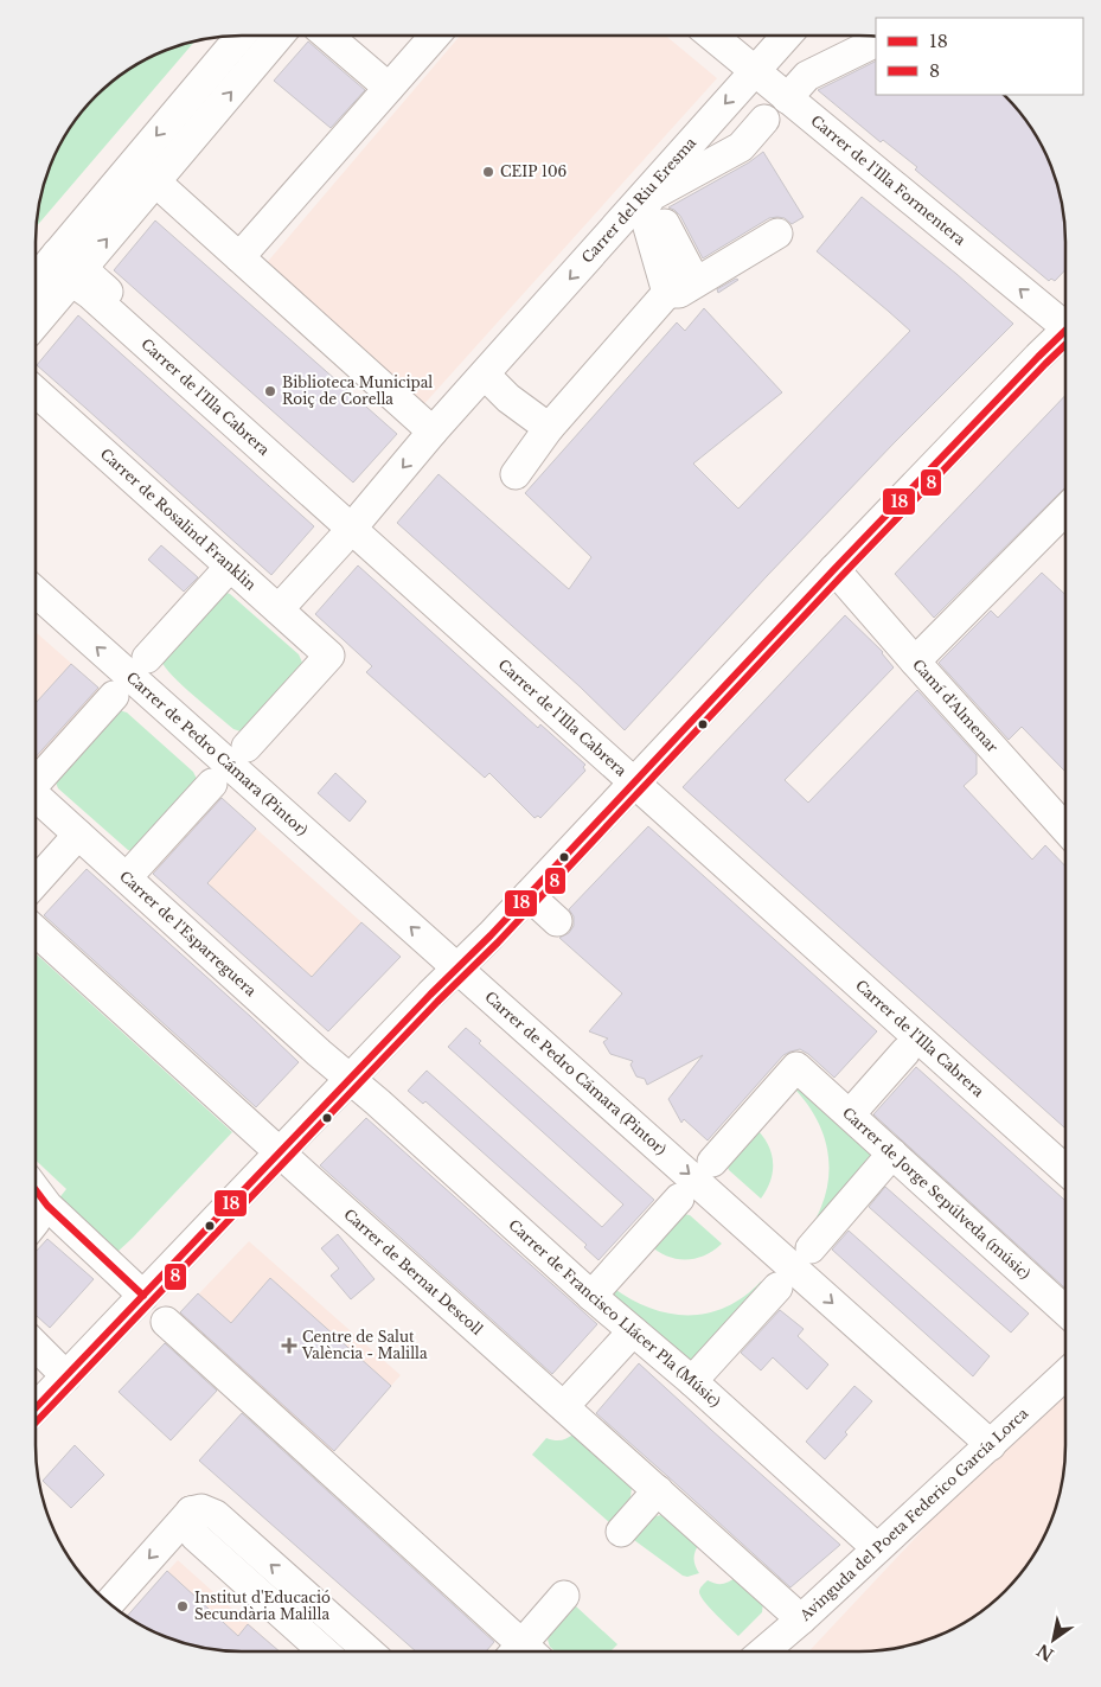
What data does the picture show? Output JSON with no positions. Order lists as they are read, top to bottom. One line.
{"streets":{"street":["Carrer de l'Illa Formentera","Carrer del Riu Eresma","Carrer de l'Illa Cabrera","Carrer de Rosalind Franklin","Camí d'Almenar","Carrer de Pedro Cámara (Pintor)","Carrer de l'Esparreguera","Carrer de Jorge Sepúlveda (músic)","Carrer de Bernat Descoll","Carrer de Francisco Llácer Pla (Músic)","Avinguda del Poeta Federico García Lorca"]},"crossings":[["Carrer de l'Illa Formentera","Carrer del Riu Eresma"],["Carrer del Riu Eresma","Carrer de l'Illa Cabrera"],["Carrer del Riu Eresma","Carrer de Rosalind Franklin"],["Carrer de Pedro Cámara (Pintor)","Avinguda del Poeta Federico García Lorca"],["Carrer de l'Esparreguera","Carrer de Francisco Llácer Pla (Músic)"],["Carrer de Bernat Descoll","Avinguda del Poeta Federico García Lorca"],["Carrer de Francisco Llácer Pla (Músic)","Avinguda del Poeta Federico García Lorca"]],"one_way":["Carrer de l'Illa Formentera"],"places":{"other":["CEIP 106","Biblioteca Municipal Roiç de Corella","Institut d'Educació Secundària Malilla"],"health":["Centre de Salut València - Malilla"]},"lines":["transit line 18","transit line 8"],"legend":["18","8"],"north":"bottom left"}
